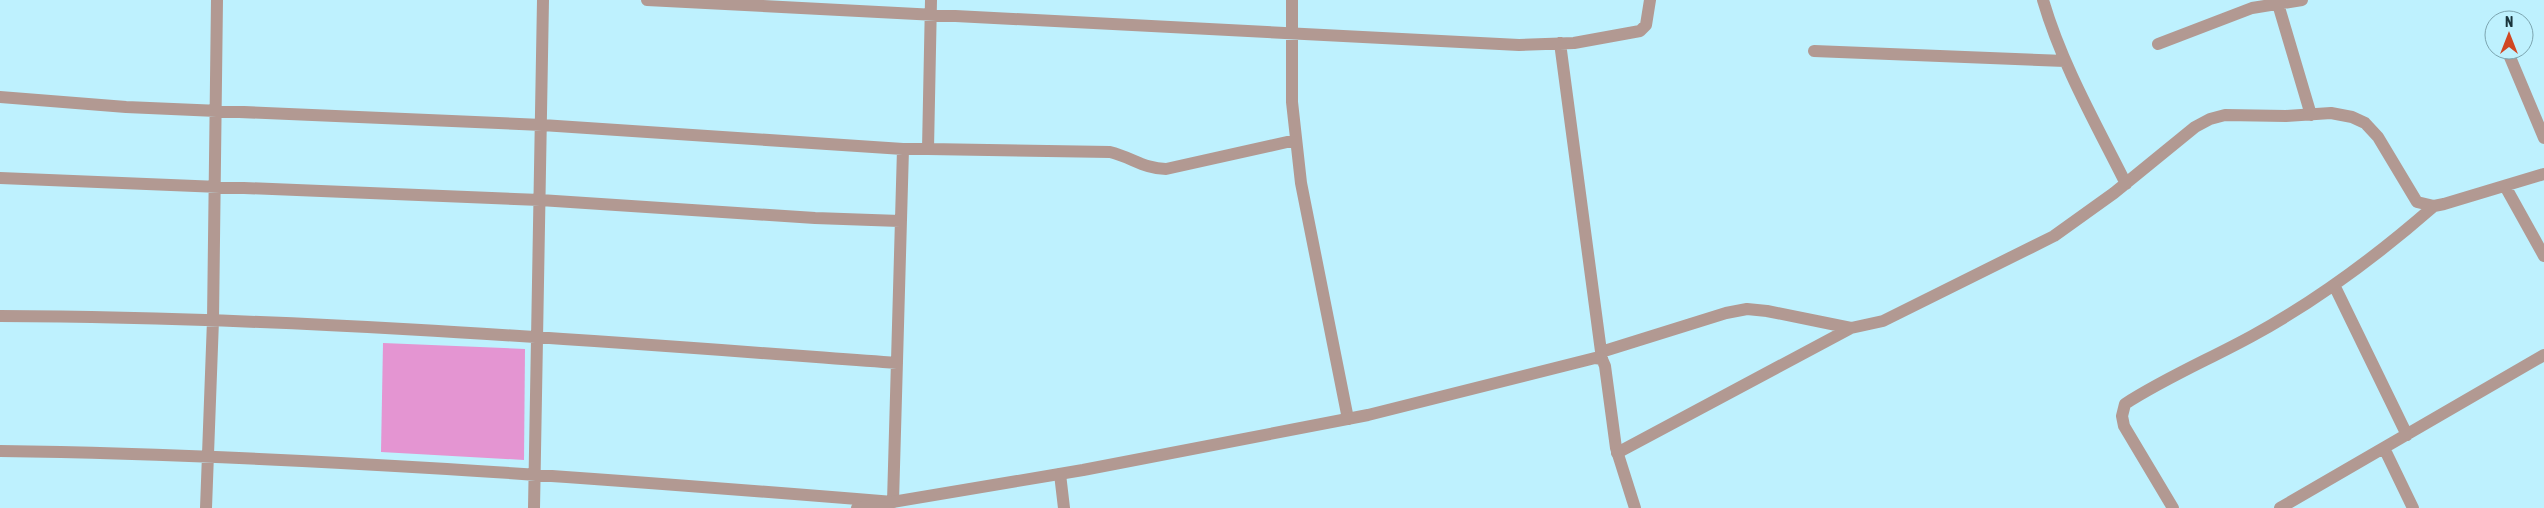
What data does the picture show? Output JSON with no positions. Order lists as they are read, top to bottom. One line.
{"north":"top"}
